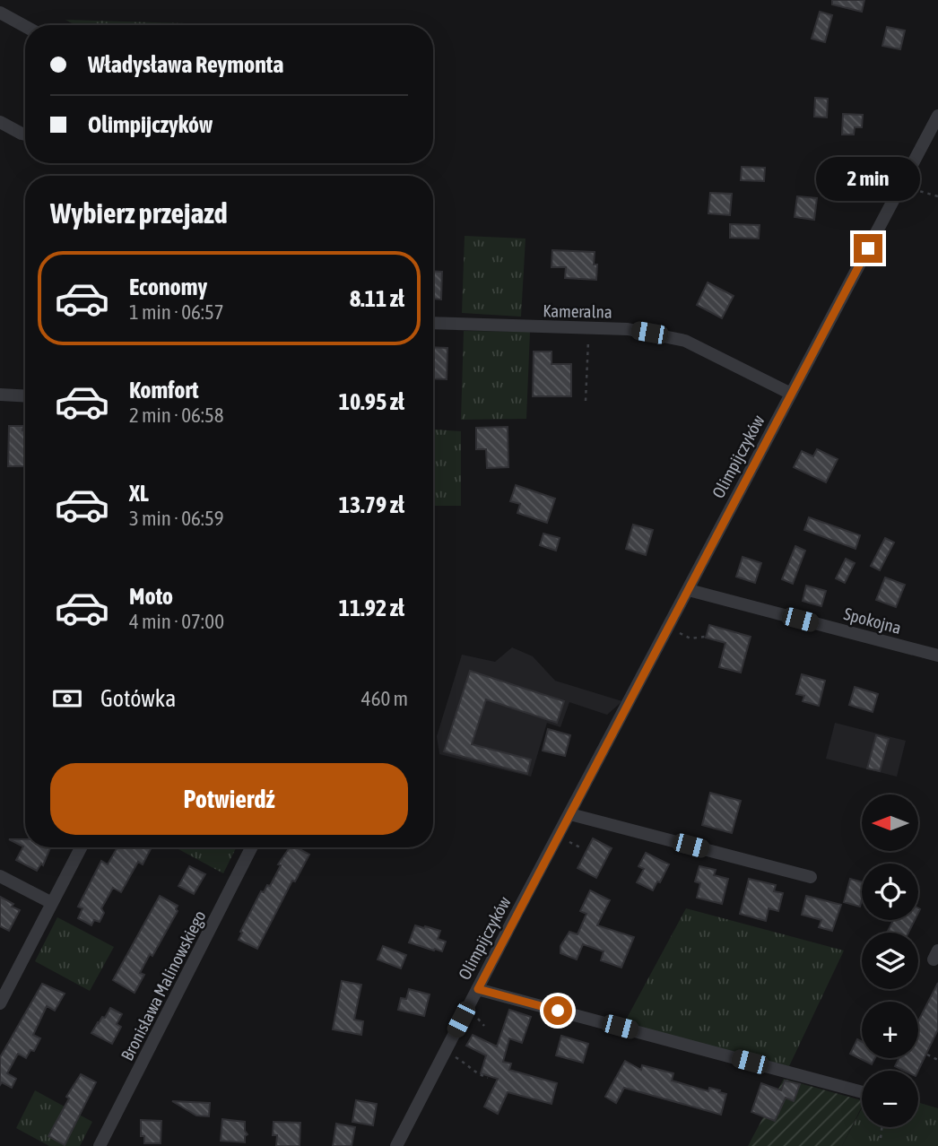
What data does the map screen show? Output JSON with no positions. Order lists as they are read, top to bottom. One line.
{"streets":{"street":["Kameralna","Olimpijczyków","Spokojna","Bronisława Malinowskiego"]},"crossings":[["Kameralna","Olimpijczyków"],["Olimpijczyków","Spokojna"]],"north":"left","page":{"banner":["Władysława Reymonta","Olimpijczyków"],"bubble":"2 min","heading":"Wybierz przejazd","list":[{"name":"Economy","note":"1 min · 06:57","value":"8.11 zł"},{"name":"Komfort","note":"2 min · 06:58","value":"10.95 zł"},{"name":"XL","note":"3 min · 06:59","value":"13.79 zł"},{"name":"Moto","note":"4 min · 07:00","value":"11.92 zł"}],"pay":["Gotówka","460 m"],"buttons":"Potwierdź","map_buttons":["+","−"]}}
